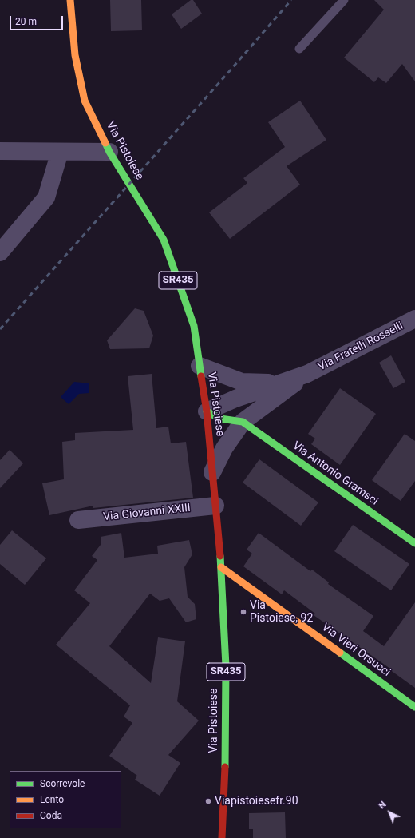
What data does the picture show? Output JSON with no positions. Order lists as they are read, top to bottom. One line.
{"streets":{"main road":["Via Pistoiese","SR435","Via Antonio Gramsci","Via Vieri Orsucci"],"street":["Via Fratelli Rosselli","Via Giovanni XXIII"]},"crossings":[["Via Pistoiese","Via Fratelli Rosselli"],["Via Pistoiese","Via Giovanni XXIII"],["Via Pistoiese","Via Vieri Orsucci"],["Via Fratelli Rosselli","Via Antonio Gramsci"]],"places":["Via Pistoiese, 92","Viapistoiesefr.90"],"legend":["Scorrevole","Lento","Coda"],"scale_bar":"20 m","north":"top left"}
